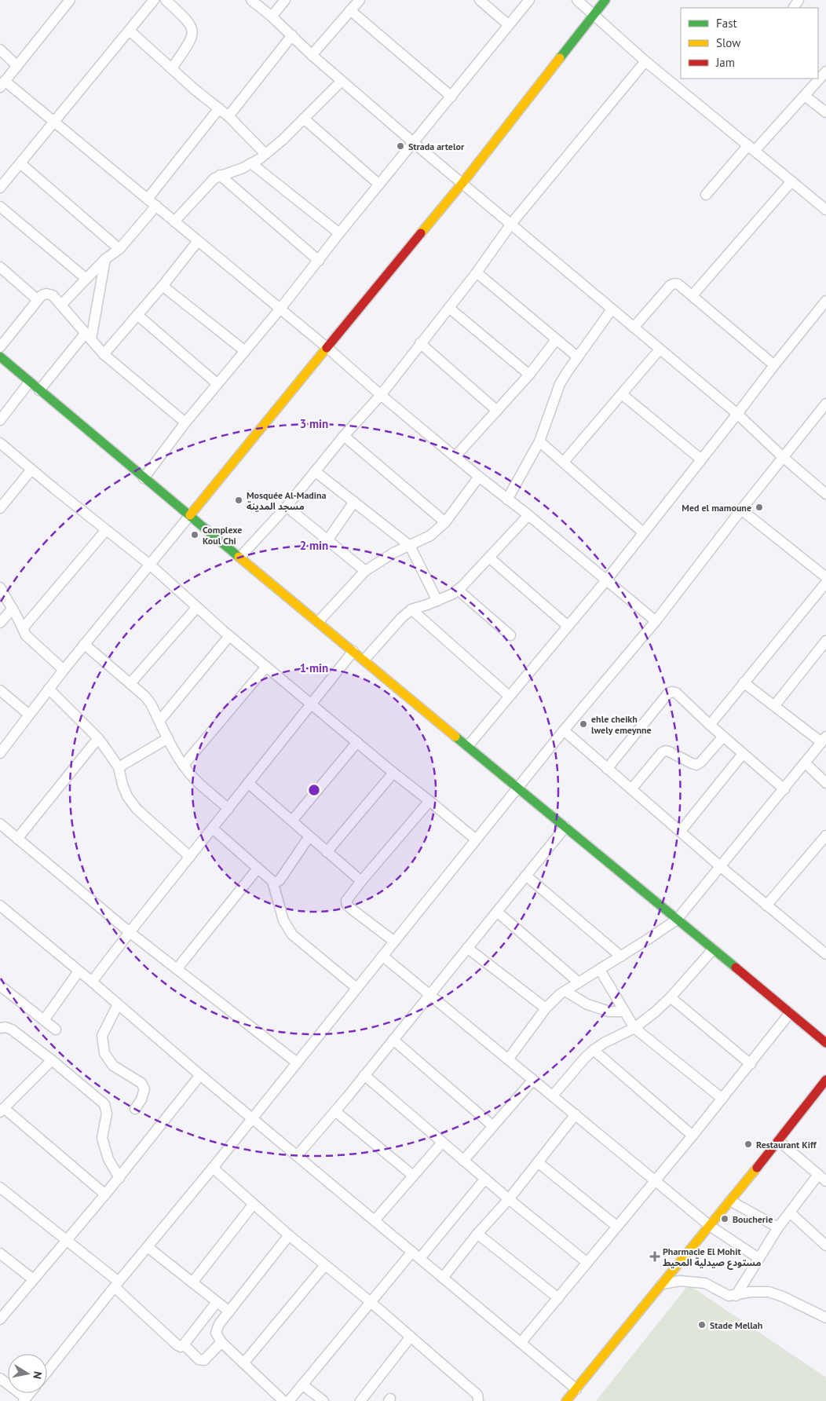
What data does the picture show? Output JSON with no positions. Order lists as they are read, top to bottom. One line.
{"places":{"other":["Strada artelor","Mosquée Al-Madina مسجد المدينة","Med el mamoune","Complexe Koul Chi","ehle cheikh lwely emeynne","Restaurant Kiff","Boucherie","Stade Mellah"],"health":["Pharmacie El Mohit مستودع صيدلية المحيط"]},"legend":["Fast","Slow","Jam"],"north":"right","rings":["3 min","2 min","1 min"]}
